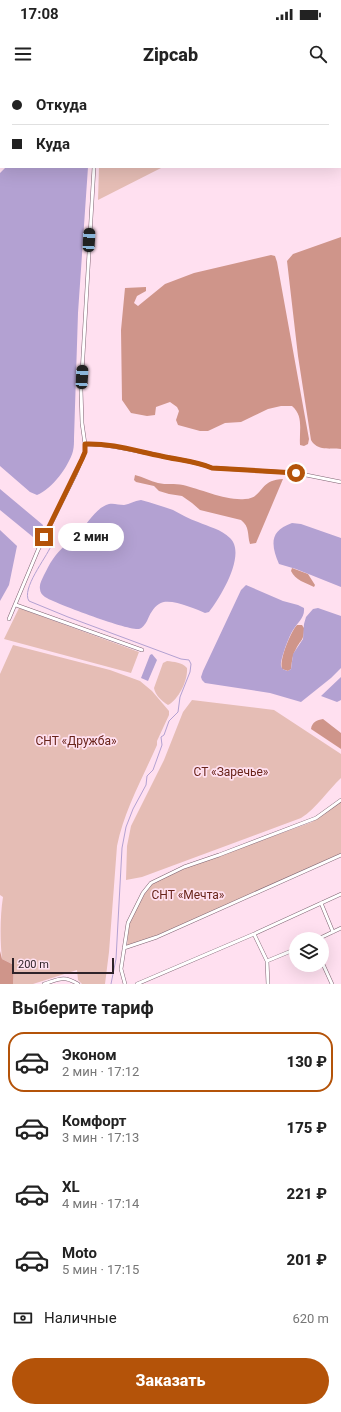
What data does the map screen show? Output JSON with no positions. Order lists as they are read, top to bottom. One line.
{"parks":["СНТ «Дружба»","СТ «Заречье»","СНТ «Мечта»"],"scale_bar":"200 m","page":{"status":"17:08","header":"Zipcab","banner":["Откуда","Куда"],"bubble":"2 мин","scale":"200 m","heading":"Выберите тариф","list":[{"name":"Эконом","note":"2 мин · 17:12","value":"130 ₽"},{"name":"Комфорт","note":"3 мин · 17:13","value":"175 ₽"},{"name":"XL","note":"4 мин · 17:14","value":"221 ₽"},{"name":"Moto","note":"5 мин · 17:15","value":"201 ₽"}],"pay":["Наличные","620 m"],"buttons":"Заказать"}}
